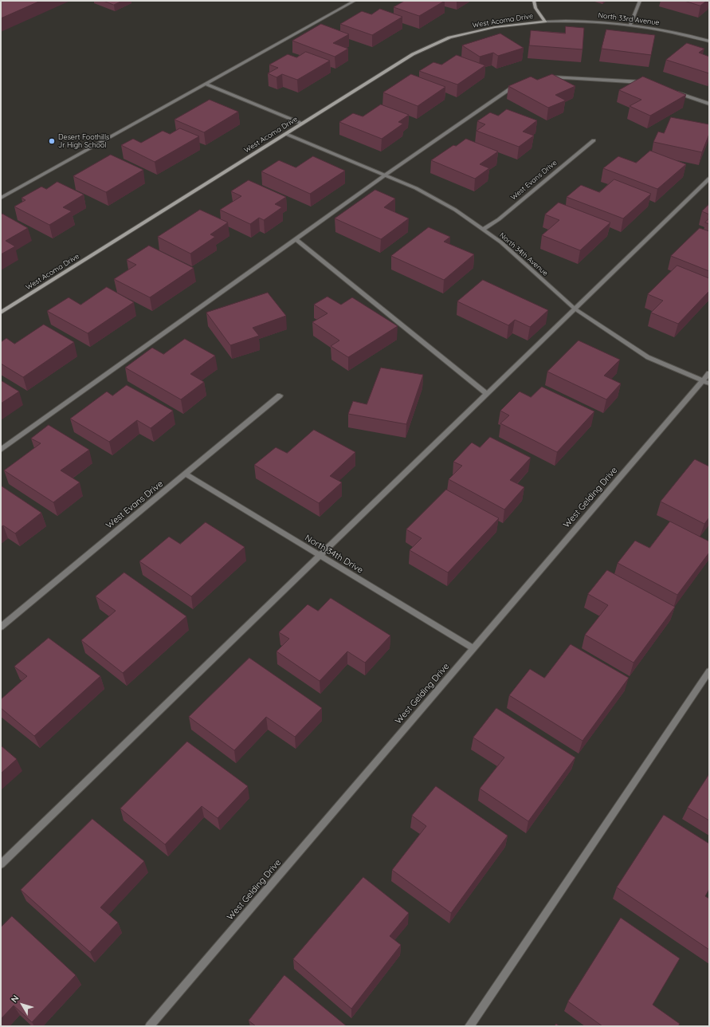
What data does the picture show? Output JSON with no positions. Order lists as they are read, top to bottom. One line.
{"streets":{"street":["North 33rd Avenue","West Acoma Drive","West Evans Drive","North 34th Avenue","West Gelding Drive","North 34th Drive"]},"crossings":[["North 33rd Avenue","West Acoma Drive"],["West Acoma Drive","North 34th Avenue"],["West Evans Drive","North 34th Avenue"],["West Evans Drive","North 34th Drive"],["North 34th Avenue","West Gelding Drive"],["West Gelding Drive","North 34th Drive"]],"places":["Desert Foothills Jr High School"],"north":"top left"}
